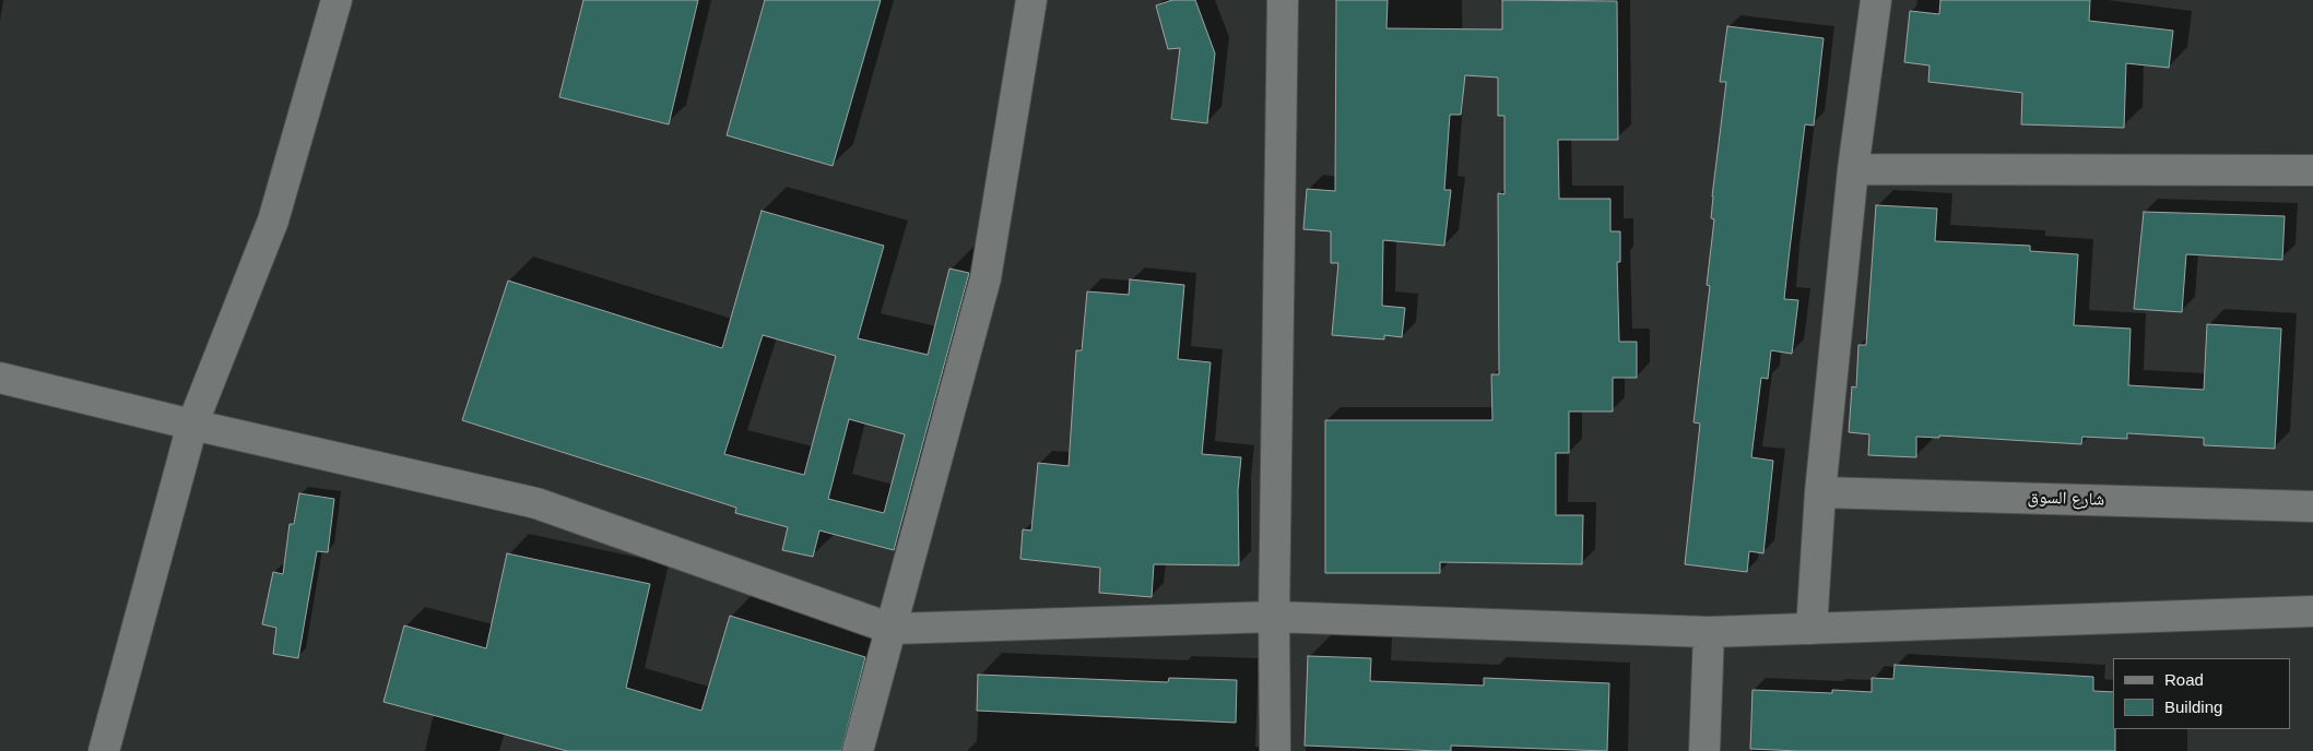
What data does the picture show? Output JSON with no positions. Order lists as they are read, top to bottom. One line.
{"streets":{"street":["شارع السوق"]},"legend":["Road","Building"]}
